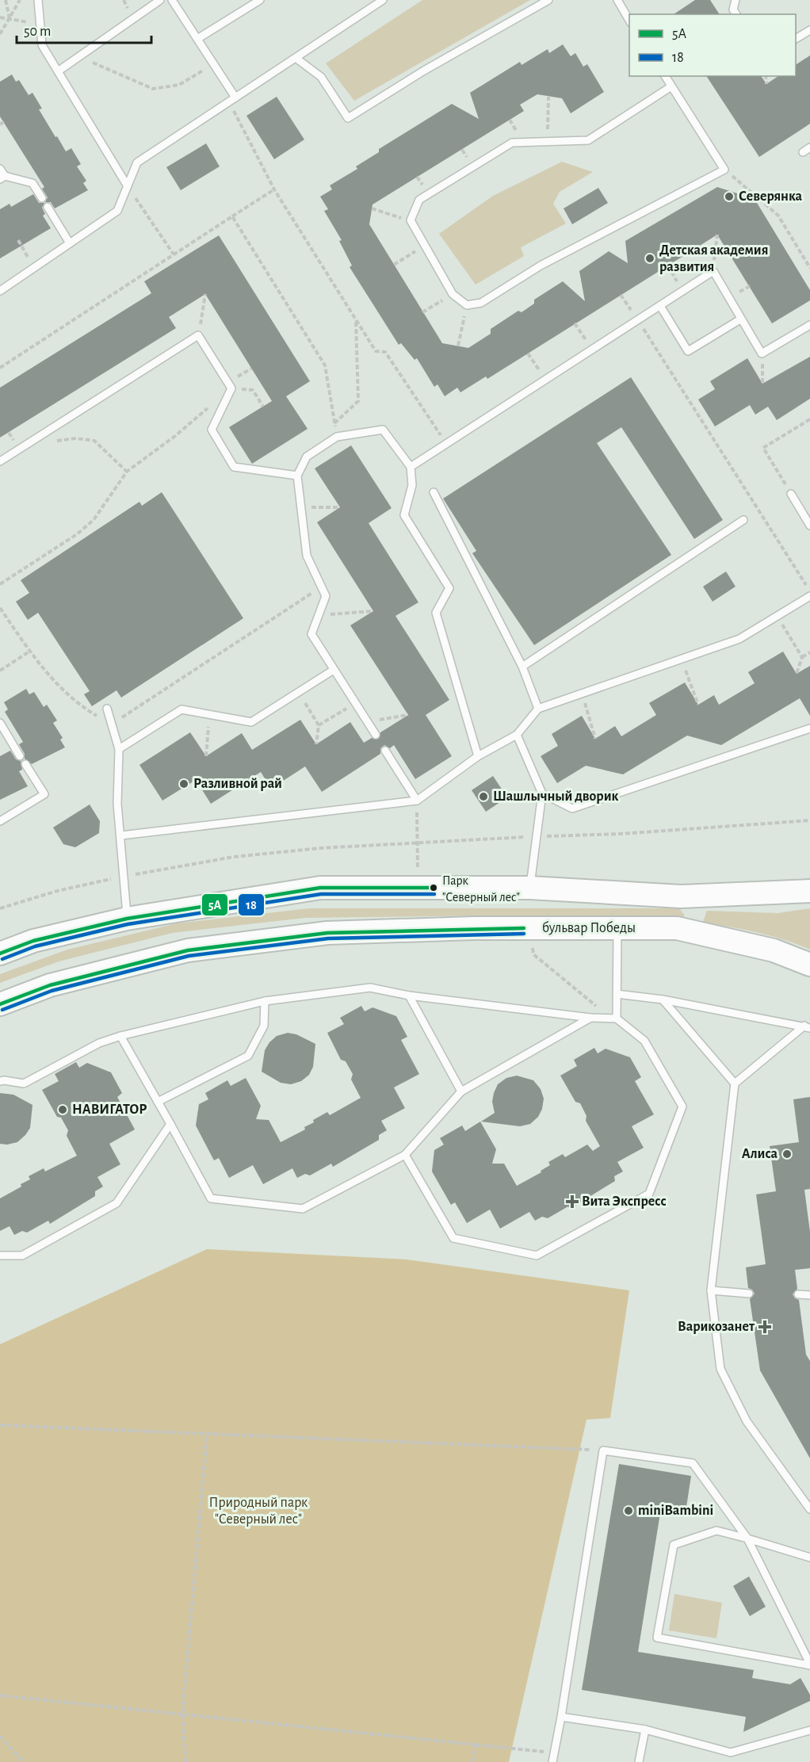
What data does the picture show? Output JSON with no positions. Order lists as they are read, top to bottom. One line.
{"streets":{"main road":["бульвар Победы"]},"parks":["Природный парк \"Северный лес\""],"places":{"other":["Северянка","Детская академия развития","Разливной рай","Шашлычный дворик","Парк \"Северный лес\"","НАВИГАТОР","Алиса","miniBambini"],"health":["Вита Экспресс","Варикозанет"]},"lines":["transit line 5А","transit line 18"],"legend":["5А","18"],"scale_bar":"50 m"}
